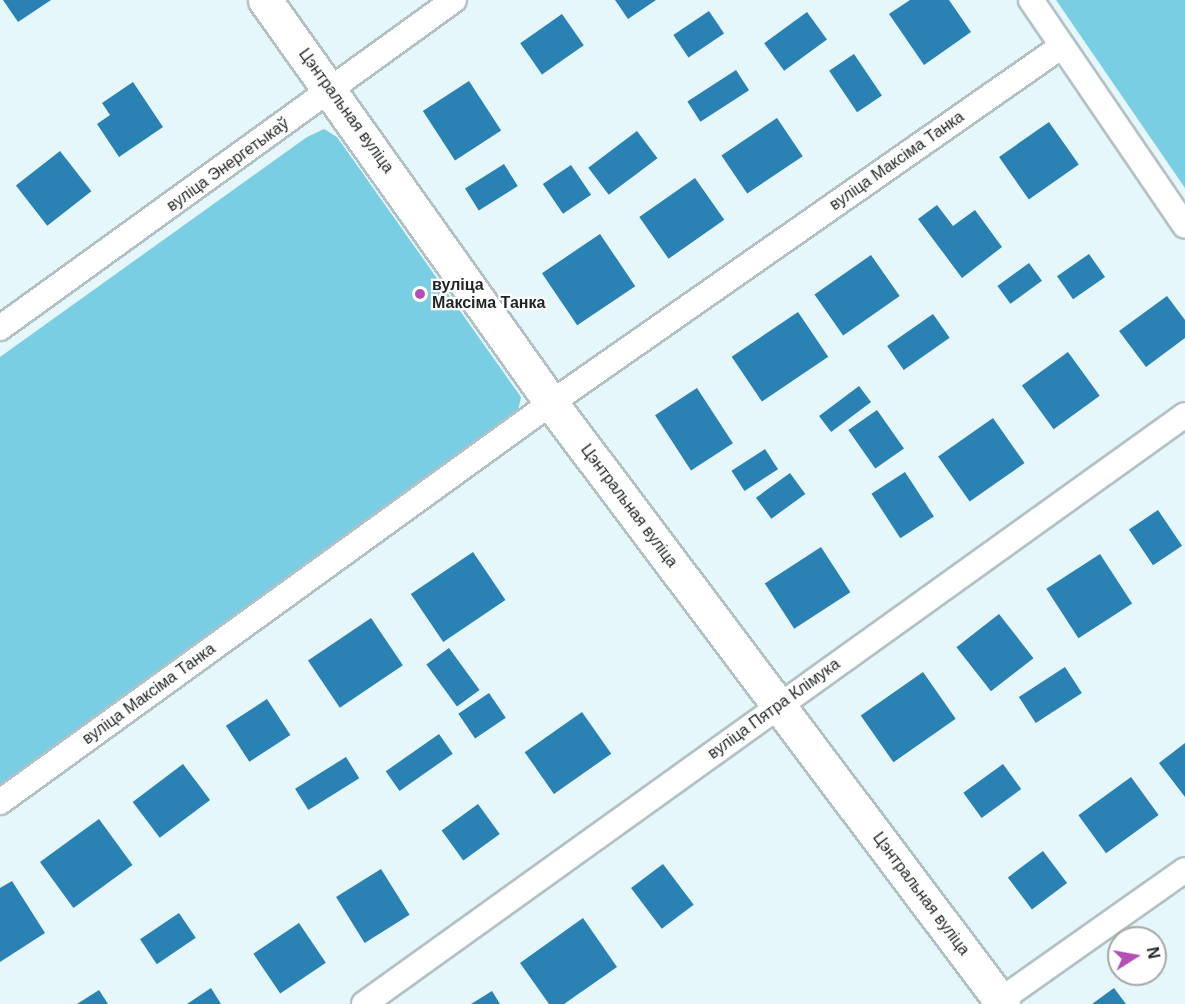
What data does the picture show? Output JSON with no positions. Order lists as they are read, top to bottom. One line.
{"streets":{"street":["Цэнтральная вуліца","вуліца Максіма Танка","вуліца Энергетыкаў","вуліца Пятра Клімука"]},"crossings":[["Цэнтральная вуліца","вуліца Максіма Танка"],["Цэнтральная вуліца","вуліца Энергетыкаў"],["Цэнтральная вуліца","вуліца Пятра Клімука"]],"places":["вуліца Максіма Танка"],"north":"right"}
